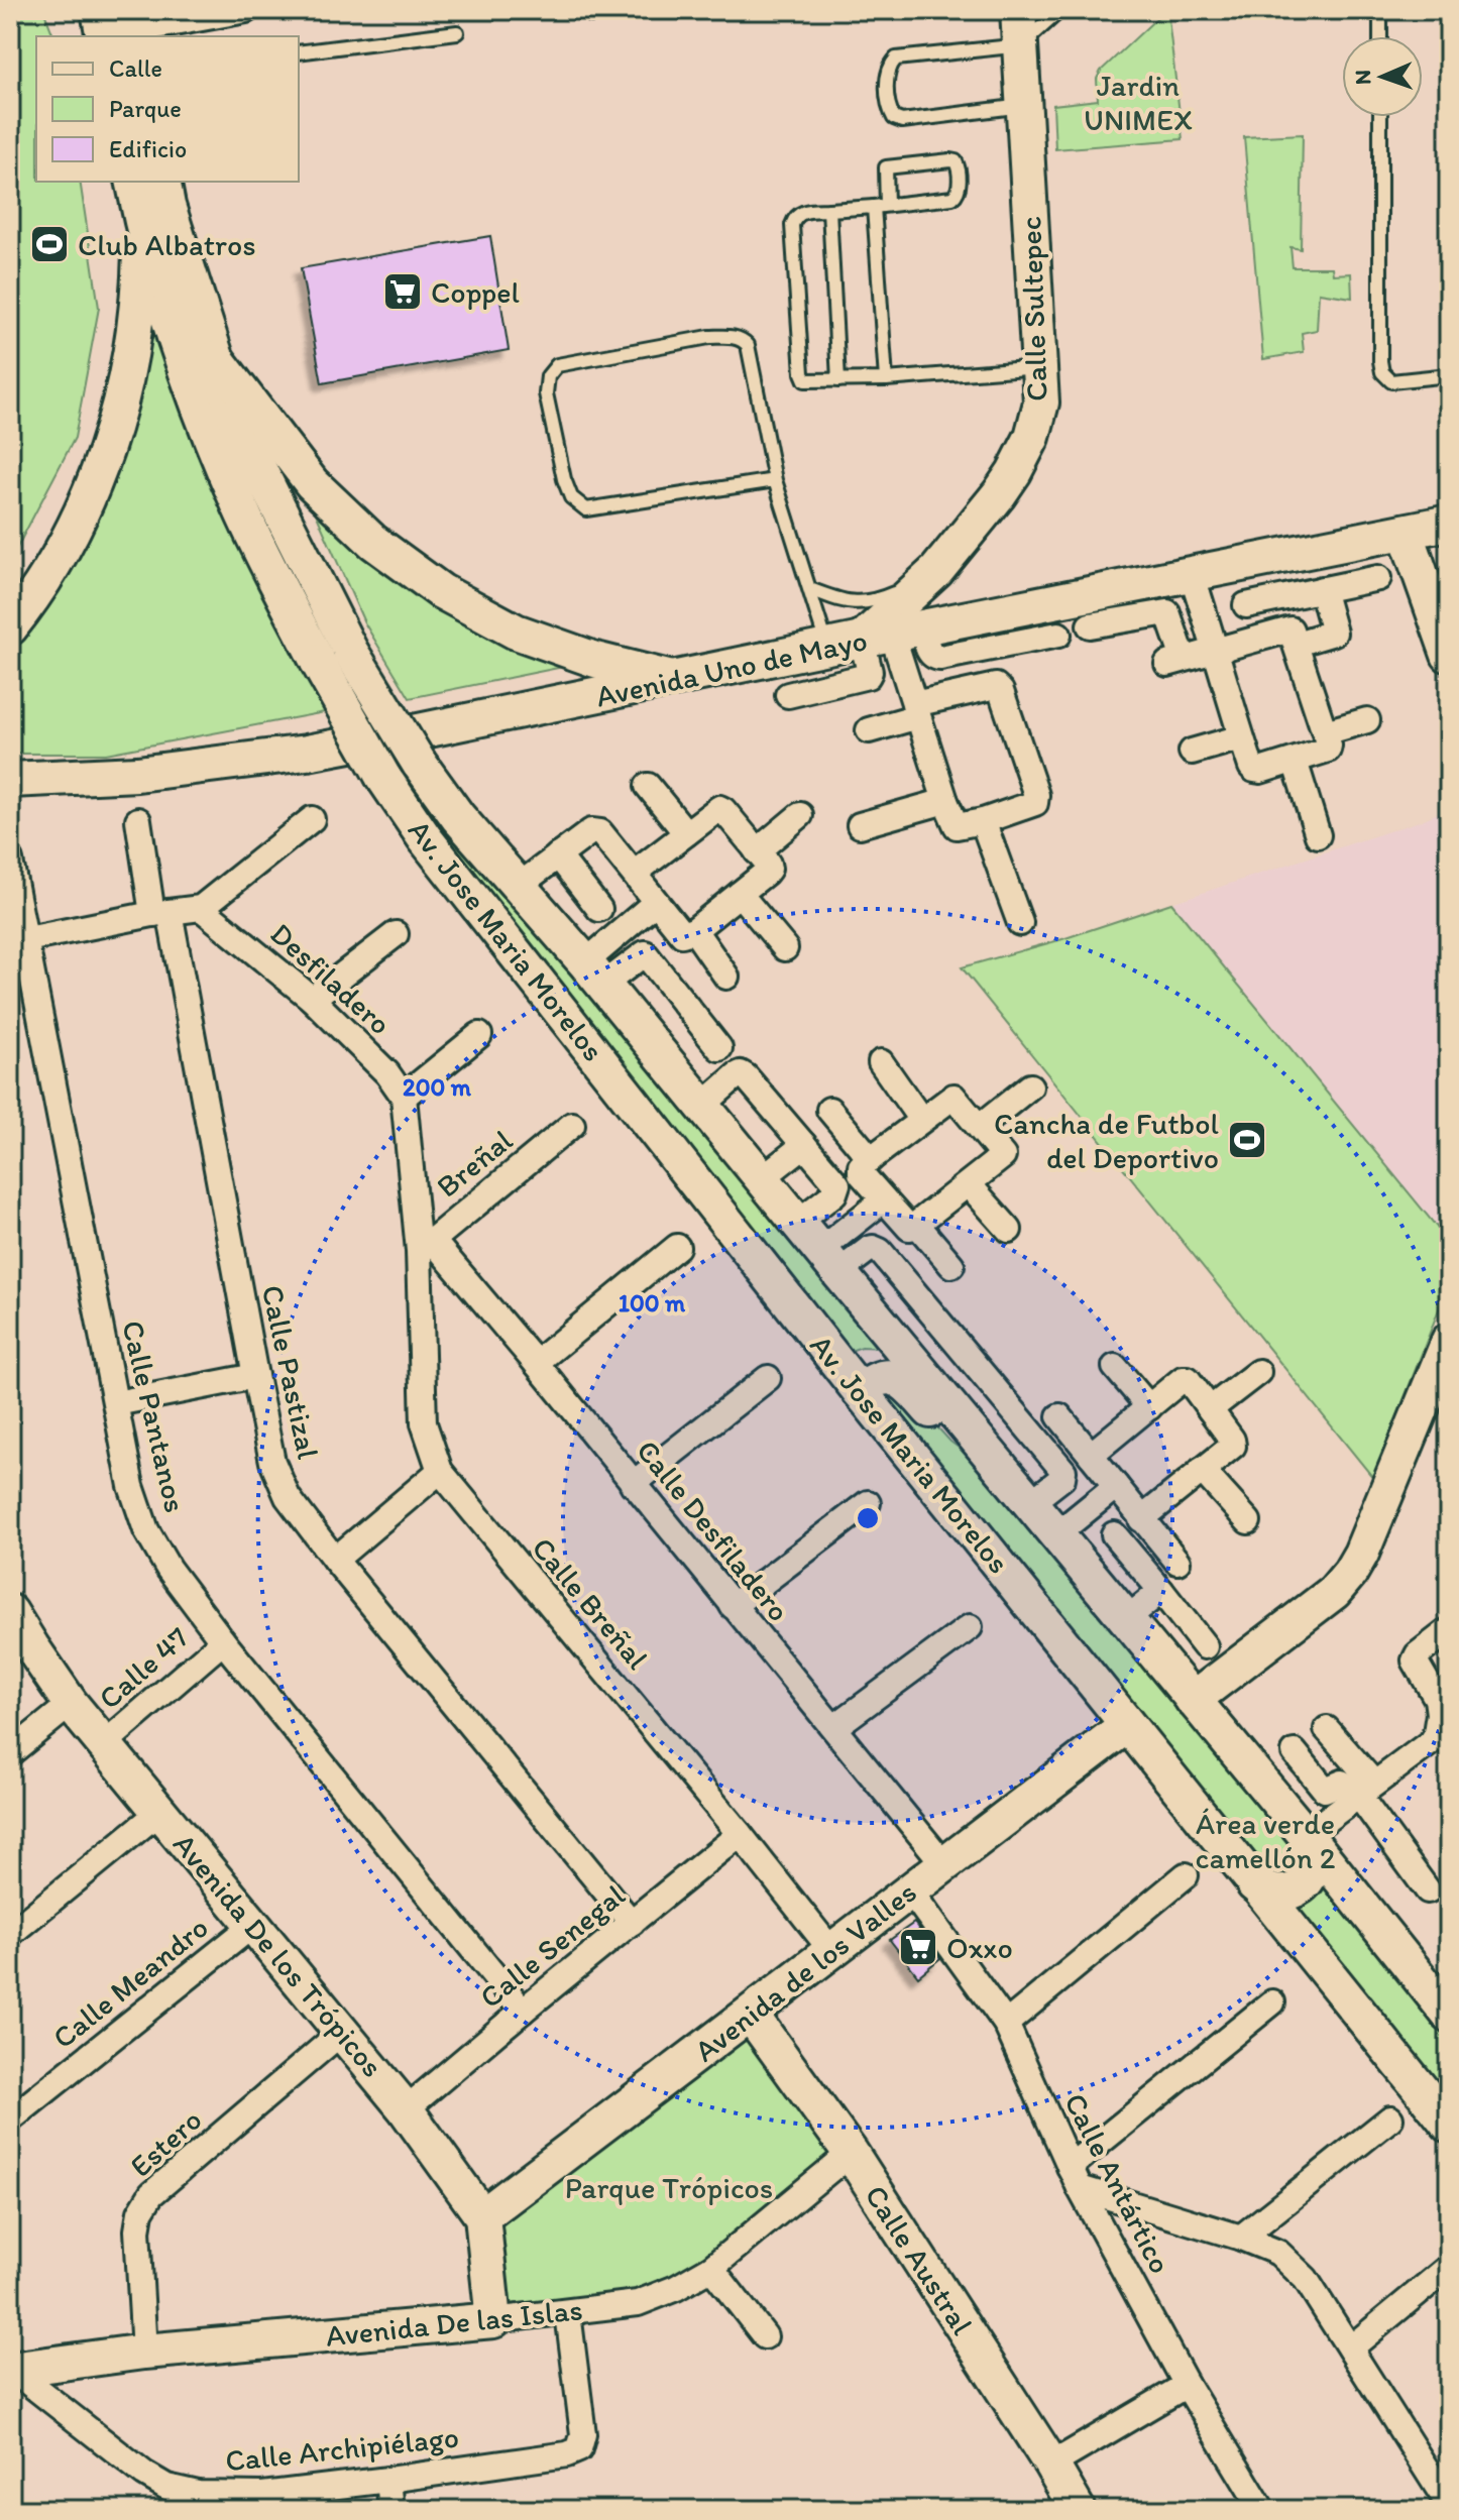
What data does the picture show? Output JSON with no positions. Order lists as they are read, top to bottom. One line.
{"streets":{"main road":["Calle Sultepec","Avenida Uno de Mayo","Av. Jose Maria Morelos","Avenida De los Trópicos","Avenida de los Valles","Calle Austral","Avenida De las Islas"],"street":["Desfiladero","Breñal","Calle Pastizal","Calle Pantanos","Calle Desfiladero","Calle Breñal","Calle 47","Calle Senegal","Calle Meandro","Estero","Calle Antártico","Calle Archipiélago"]},"crossings":[["Calle Sultepec","Avenida Uno de Mayo"],["Av. Jose Maria Morelos","Avenida de los Valles"],["Breñal","Calle Desfiladero"],["Breñal","Calle Breñal"],["Calle Pastizal","Calle Senegal"],["Calle Pantanos","Calle 47"],["Calle Pantanos","Calle Senegal"],["Calle Desfiladero","Calle Breñal"],["Calle Desfiladero","Avenida de los Valles"],["Calle Breñal","Calle Senegal"],["Calle Breñal","Avenida de los Valles"],["Calle 47","Avenida De los Trópicos"],["Calle Senegal","Avenida De los Trópicos"],["Avenida De los Trópicos","Avenida de los Valles"],["Avenida De los Trópicos","Calle Meandro"],["Avenida De los Trópicos","Estero"],["Avenida De los Trópicos","Avenida De las Islas"],["Avenida de los Valles","Calle Antártico"],["Avenida de los Valles","Calle Austral"],["Estero","Avenida De las Islas"],["Calle Austral","Avenida De las Islas"],["Avenida De las Islas","Calle Archipiélago"]],"parks":["Jardin UNIMEX","Área verde camellón 2","Parque Trópicos"],"places":{"sports":["Club Albatros","Cancha de Futbol del Deportivo"],"supermarket":["Coppel","Oxxo"]},"legend":["Calle","Parque","Edificio"],"north":"left","rings":["200 m","100 m"]}
